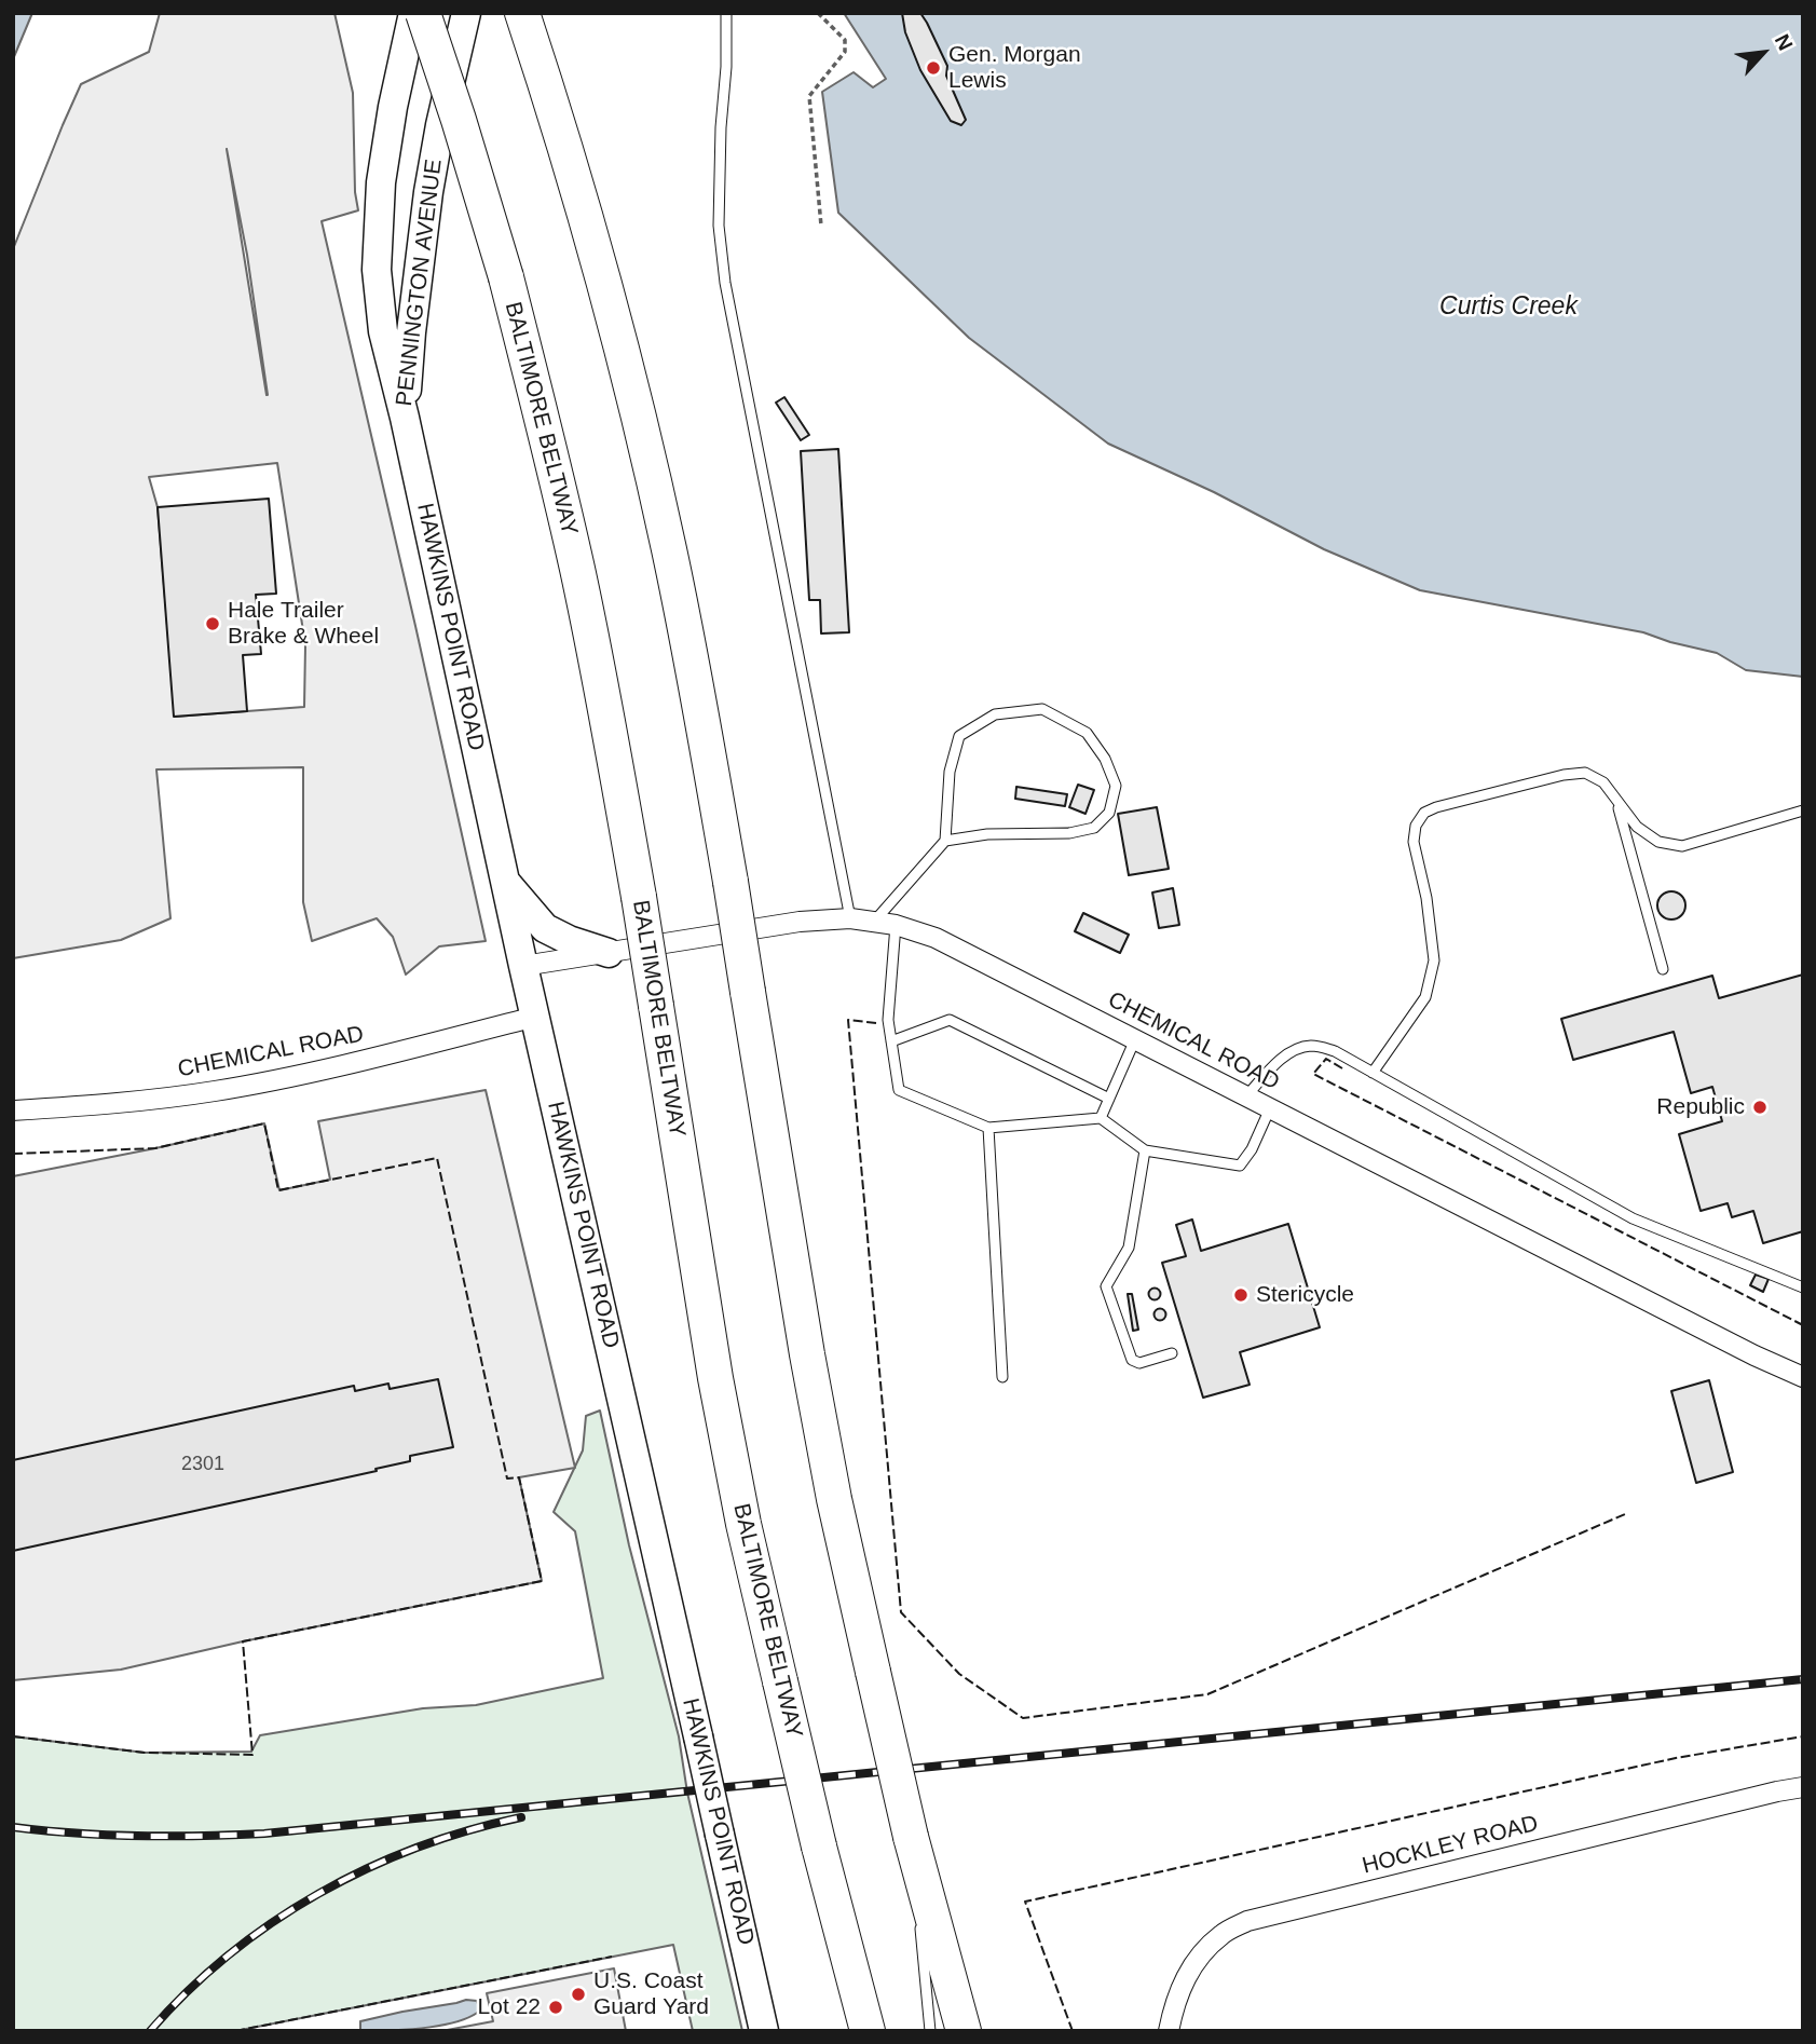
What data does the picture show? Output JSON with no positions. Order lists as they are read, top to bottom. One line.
{"streets":{"highway":["BALTIMORE BELTWAY"],"main road":["PENNINGTON AVENUE","HAWKINS POINT ROAD"],"street":["CHEMICAL ROAD","HOCKLEY ROAD"]},"crossings":[["PENNINGTON AVENUE","HAWKINS POINT ROAD"],["HAWKINS POINT ROAD","CHEMICAL ROAD"]],"water":["Curtis Creek"],"places":["Gen. Morgan Lewis","Hale Trailer Brake & Wheel","Republic","Stericycle","U.S. Coast Guard Yard","Lot 22"],"house_numbers":["2301"],"north":"top right"}
